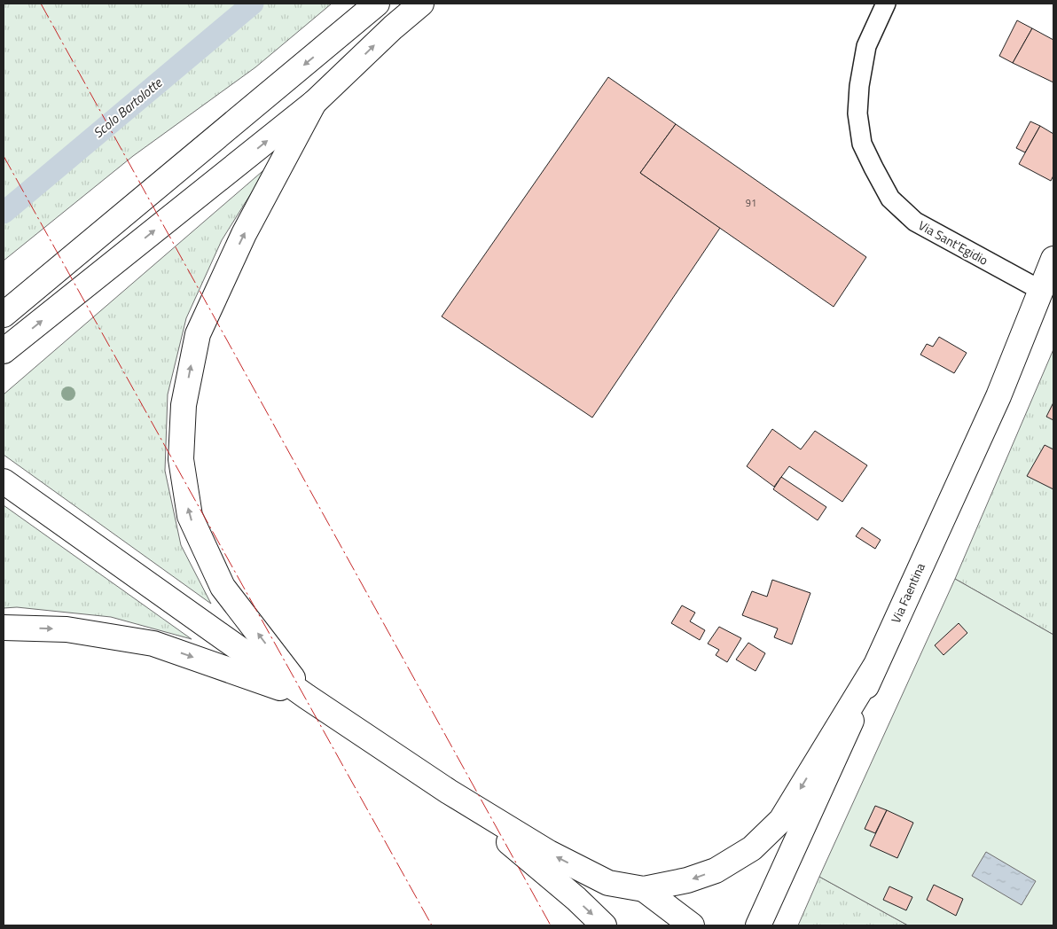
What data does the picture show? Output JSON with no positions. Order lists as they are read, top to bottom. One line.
{"streets":{"main road":["Via Faentina"],"street":["Via Sant'Egidio"]},"crossings":[["Via Sant'Egidio","Via Faentina"]],"water":["Scolo Bartolotte"],"house_numbers":["91"]}
